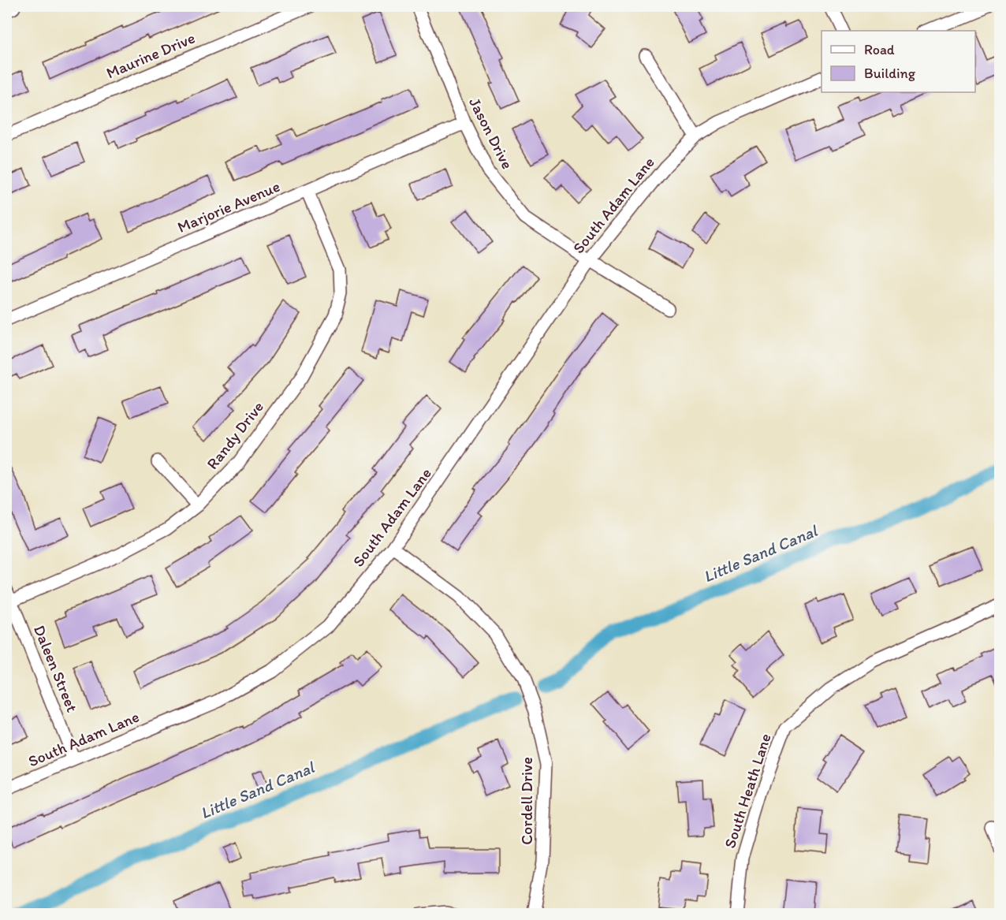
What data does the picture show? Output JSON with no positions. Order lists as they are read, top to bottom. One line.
{"streets":{"street":["Maurine Drive","Jason Drive","South Adam Lane","Marjorie Avenue","Randy Drive","Daleen Street","South Heath Lane","Cordell Drive"]},"crossings":[["Jason Drive","South Adam Lane"],["Jason Drive","Marjorie Avenue"],["South Adam Lane","Daleen Street"],["South Adam Lane","Cordell Drive"],["Marjorie Avenue","Randy Drive"],["Randy Drive","Daleen Street"]],"water":["Little Sand Canal"],"legend":["Road","Building"]}
